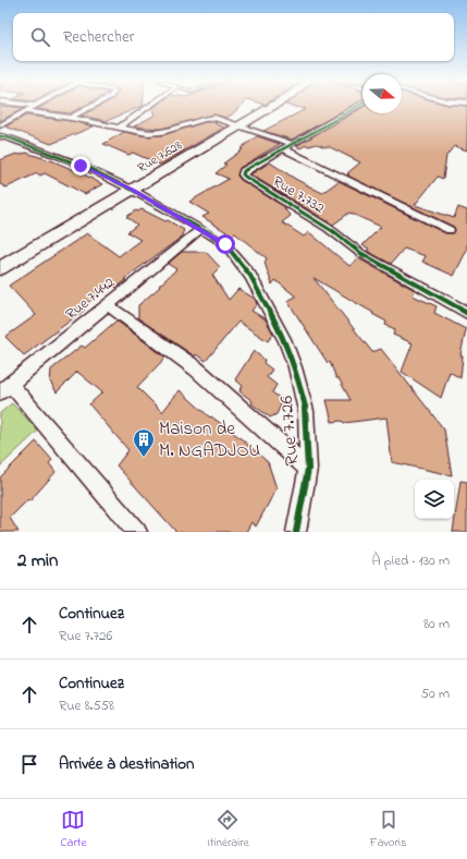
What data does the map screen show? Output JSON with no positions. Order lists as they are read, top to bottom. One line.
{"streets":{"main road":["Rue 7.628"],"street":["Rue 7.732","Rue 7.442","Rue 7.726"]},"crossings":[["Rue 7.628","Rue 7.726"],["Rue 7.442","Rue 7.726"]],"places":{"building":["Maison de M. NGADJOU"]},"north":"right","page":{"search":"Rechercher","heading":["2 min","À pied · 130 m"],"list":[["Continuez","Rue 7.726","80 m"],["Continuez","Rue 8.558","50 m"],"Arrivée à destination"],"nav":["Carte","Itinéraire","Favoris"]}}
